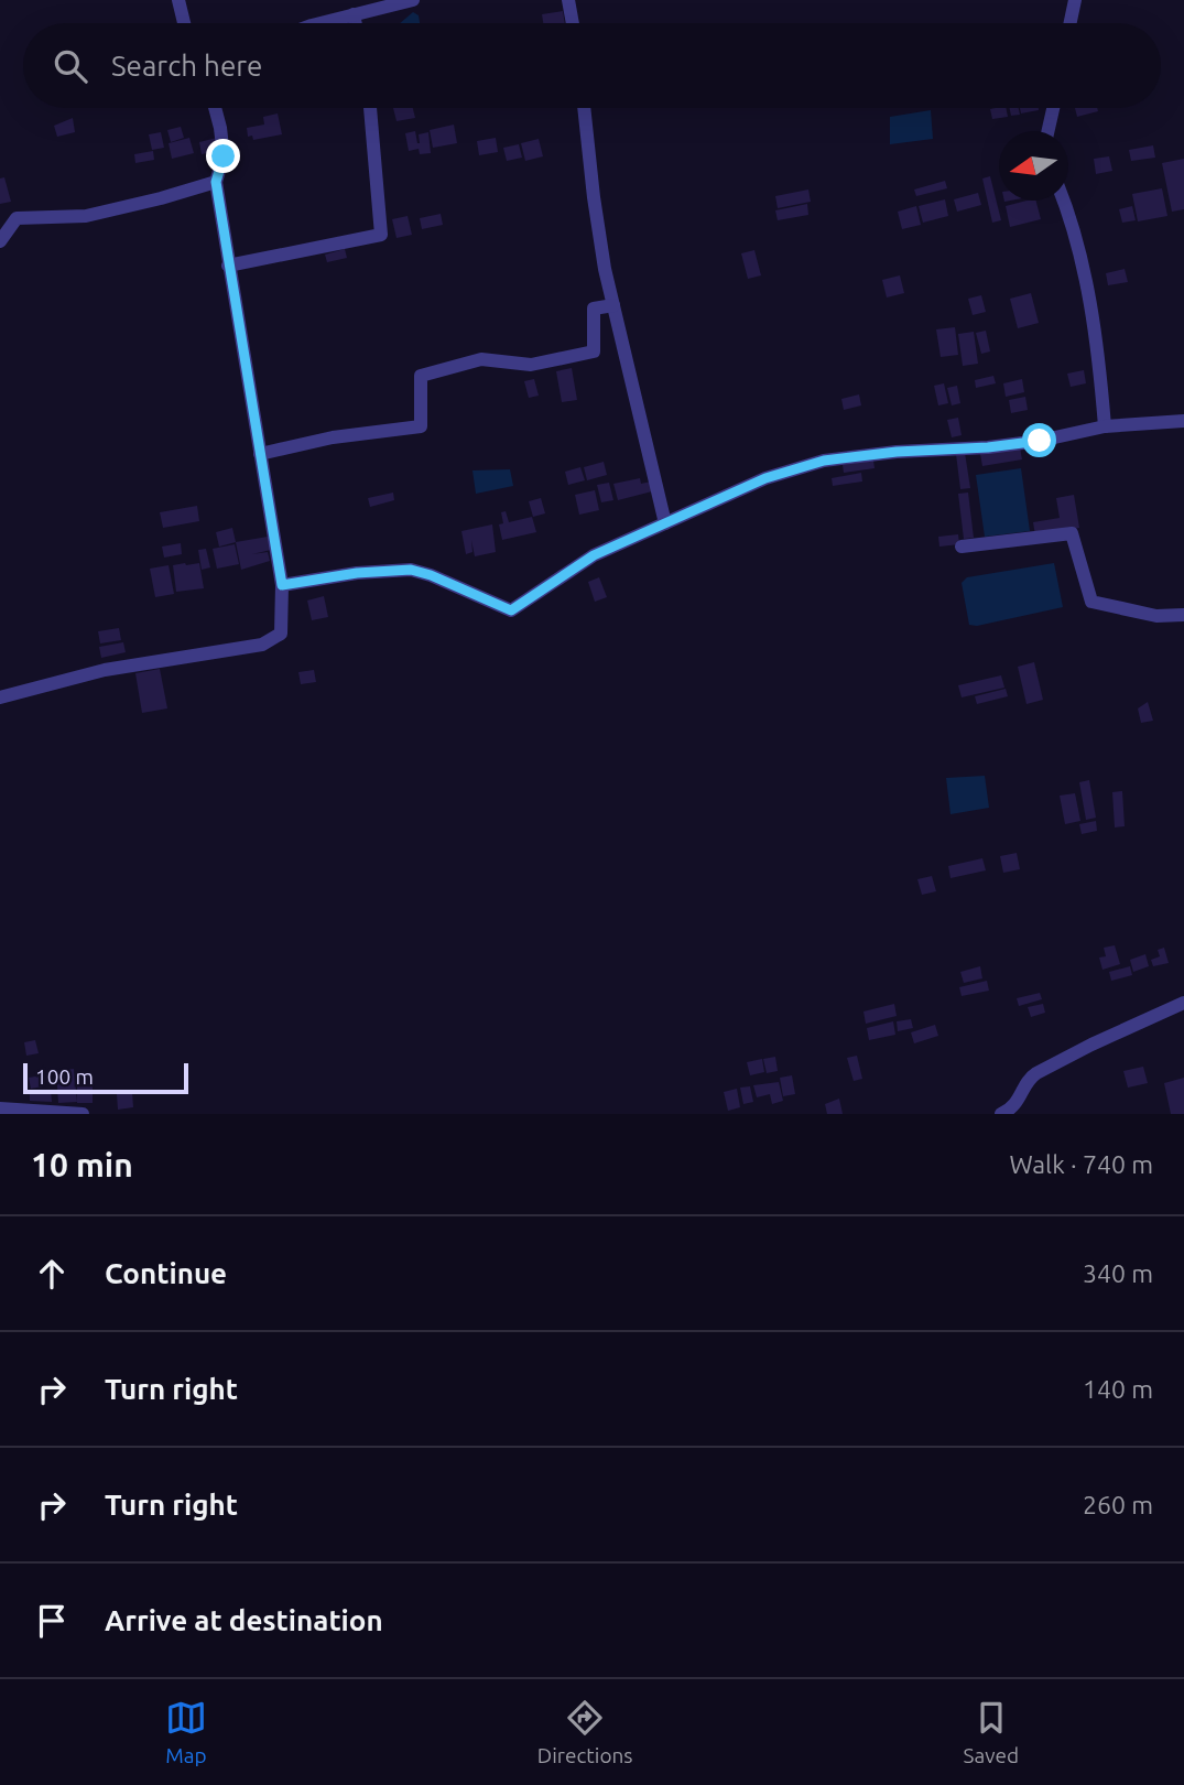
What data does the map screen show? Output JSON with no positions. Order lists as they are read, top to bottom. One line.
{"scale_bar":"100 m","north":"left","page":{"search":"Search here","scale":"100 m","heading":["10 min","Walk · 740 m"],"list":[["Continue","340 m"],["Turn right","140 m"],["Turn right","260 m"],"Arrive at destination"],"nav":["Map","Directions","Saved"]}}
